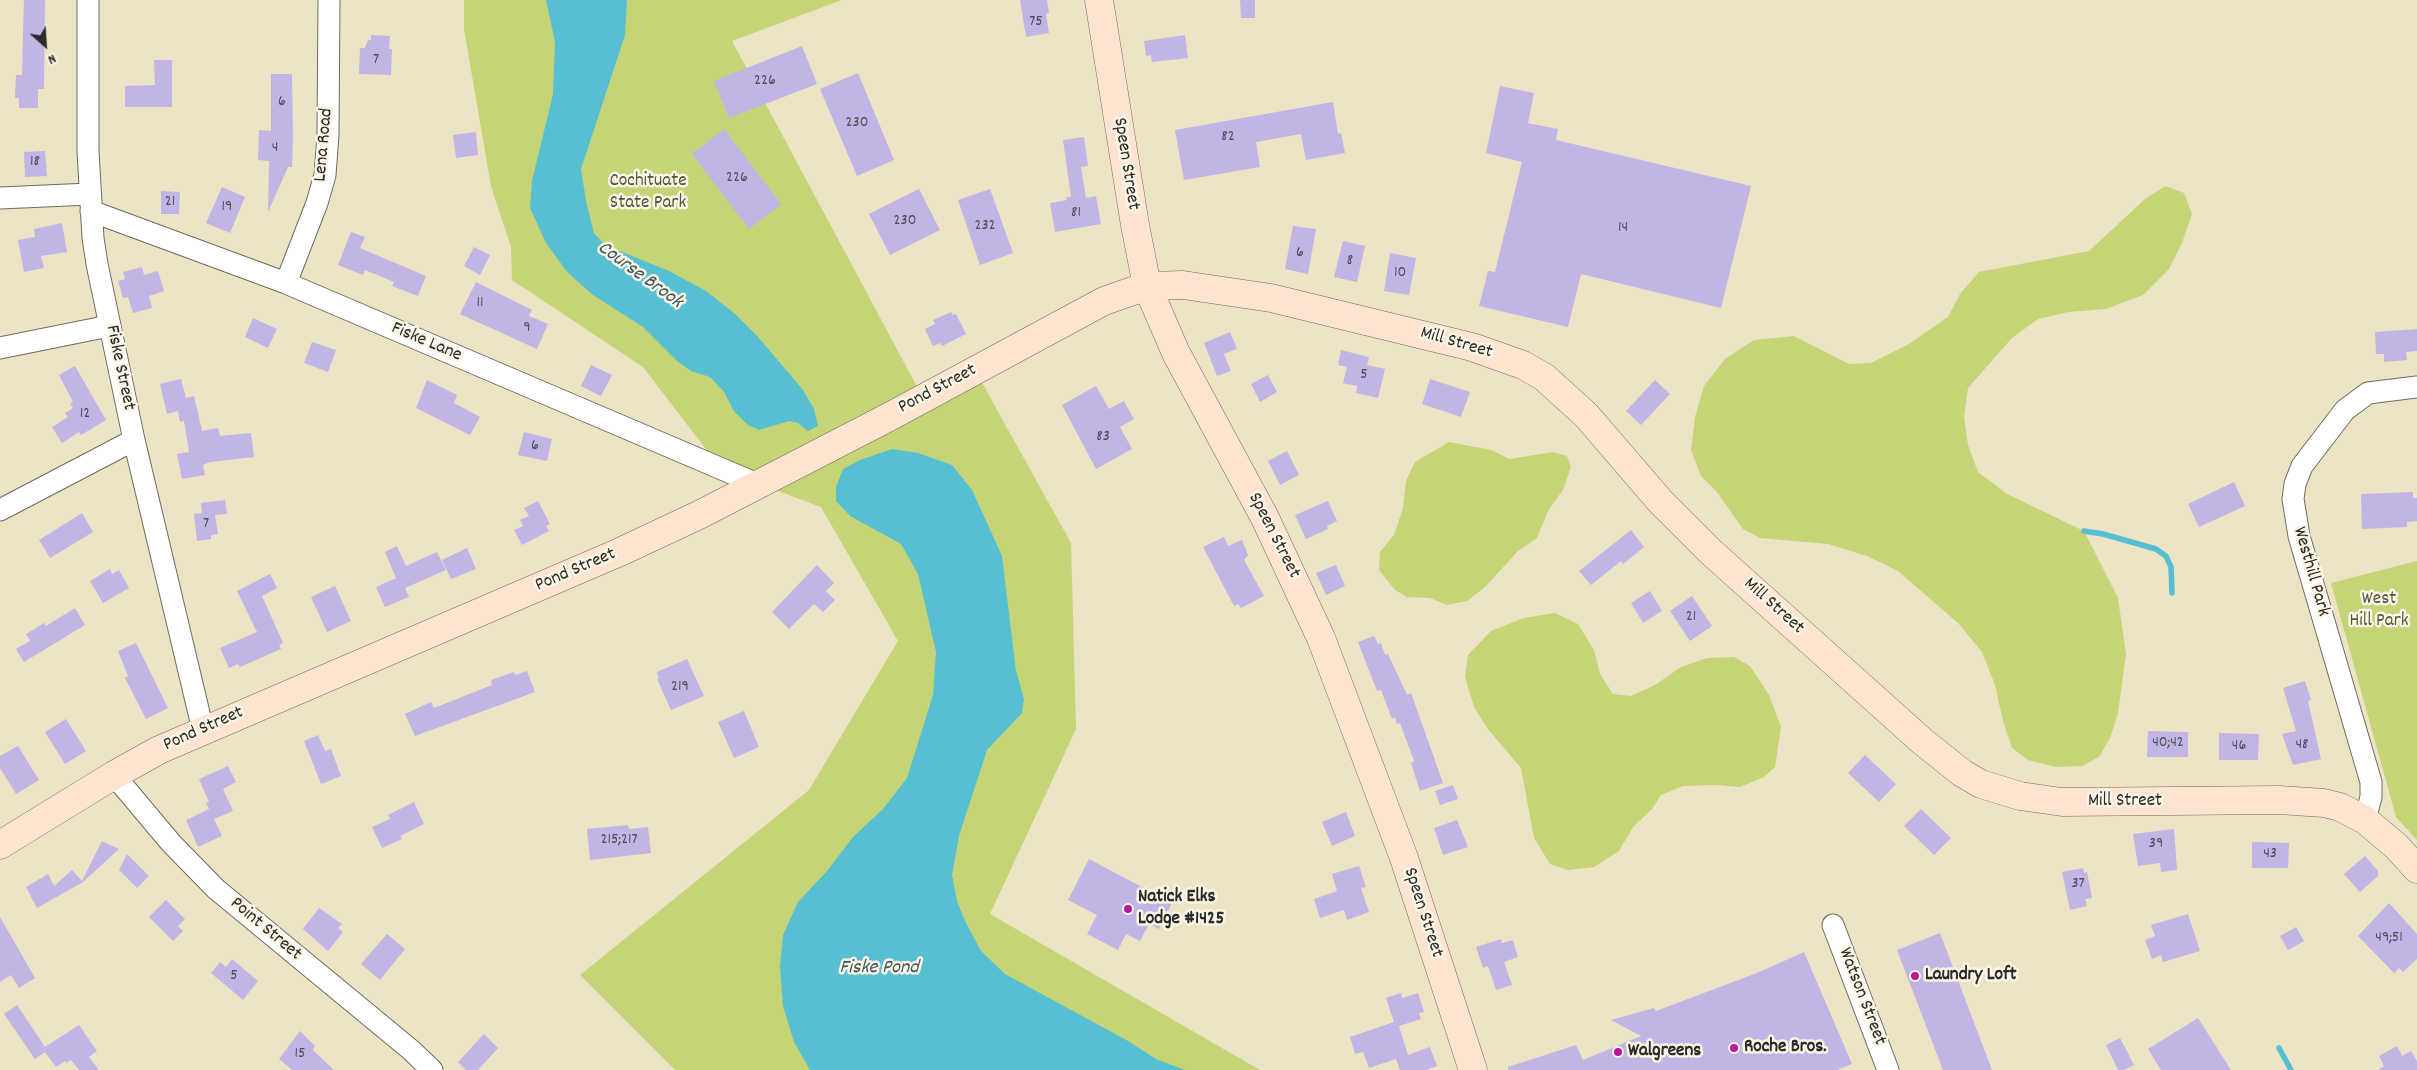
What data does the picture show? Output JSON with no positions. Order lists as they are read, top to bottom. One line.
{"streets":{"street":["Lena Road","Speen Street","Fiske Lane","Mill Street","Fiske Street","Pond Street","Westhill Park","Point Street","Watson Street"]},"crossings":[["Lena Road","Fiske Lane"],["Speen Street","Mill Street"],["Speen Street","Pond Street"],["Fiske Lane","Fiske Street"],["Fiske Lane","Pond Street"],["Mill Street","Pond Street"],["Mill Street","Westhill Park"],["Fiske Street","Pond Street"],["Pond Street","Point Street"]],"water":["Course Brook","Fiske Pond"],"parks":["Cochituate State Park","West Hill Park"],"places":["Natick Elks Lodge #1425","Laundry Loft","Roche Bros.","Walgreens"],"house_numbers":["75","7","226","6","230","82","4","18","226","21","19","81","230","232","14","6","8","10","11","9","5","12","83","6","7","21","219","40;42","48","46","215;217","39","43","37","49;51","5","15"],"north":"bottom right"}
